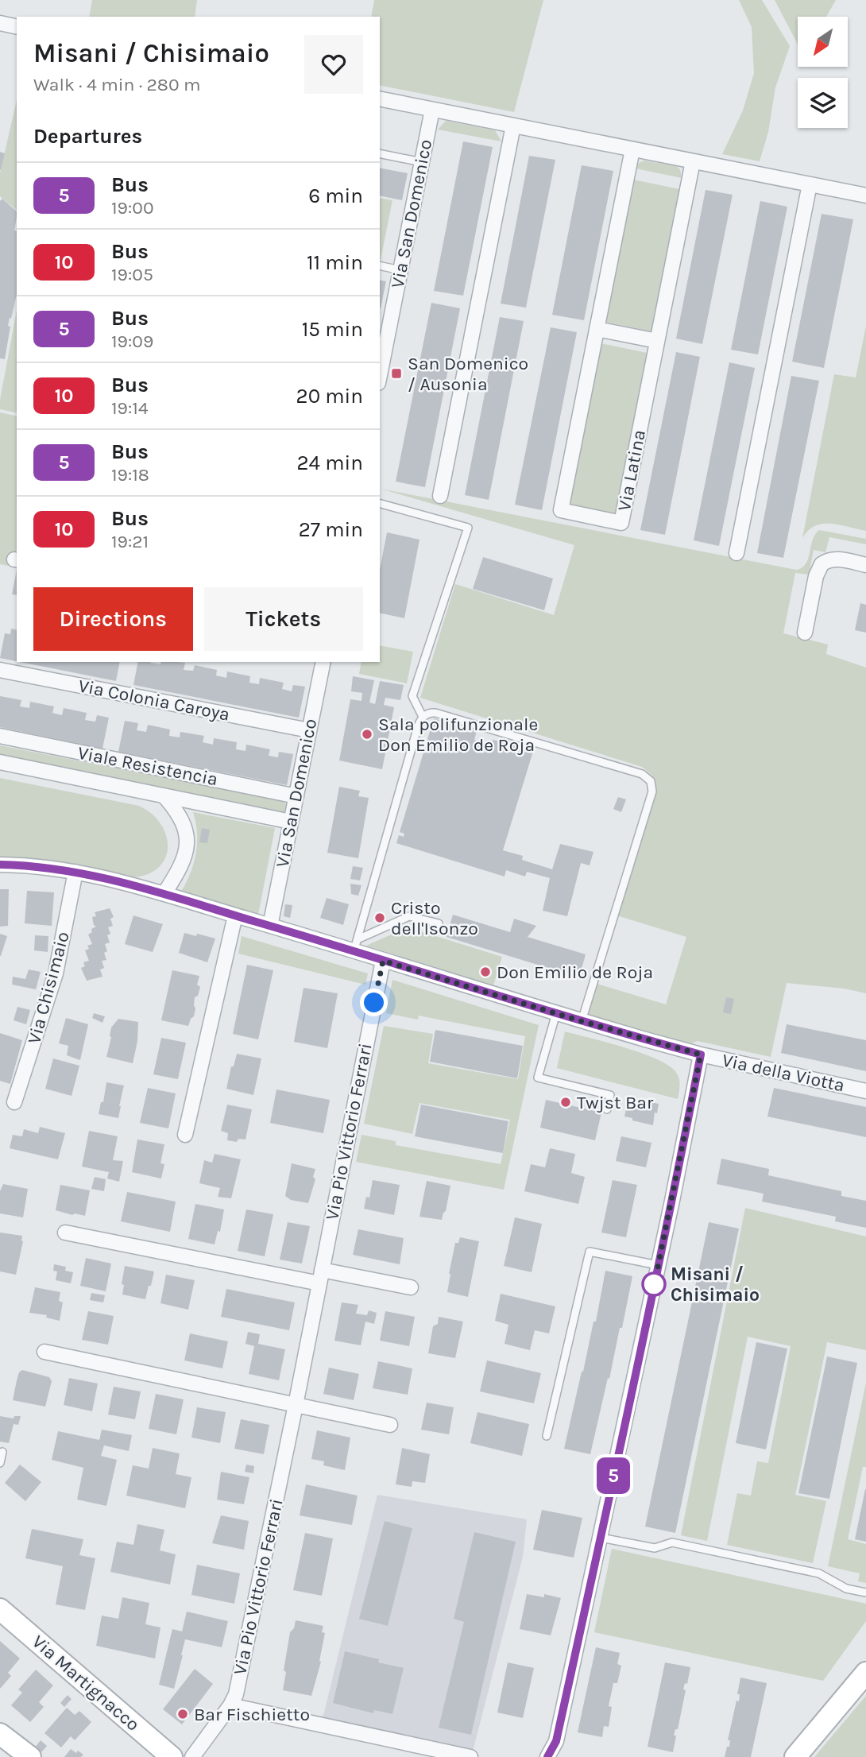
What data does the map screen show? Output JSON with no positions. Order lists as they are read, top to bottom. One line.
{"streets":{"main road":["Via Martignacco"],"street":["Via San Domenico","Via Latina","Via Colonia Caroya","Viale Resistencia","Via Chisimaio","Via della Viotta","Via Pio Vittorio Ferrari"]},"crossings":[["Via San Domenico","Via Colonia Caroya"],["Via San Domenico","Viale Resistencia"]],"places":{"transit":["San Domenico / Ausonia"],"other":["Sala polifunzionale Don Emilio de Roja","Cristo dell'Isonzo","Don Emilio de Roja","Twjst Bar","Misani / Chisimaio","Bar Fischietto"]},"lines":["bus line 5"],"north":"bottom left","page":{"on_map":"5","heading":[["Misani / Chisimaio","Walk · 4 min · 280 m"],"Departures"],"list":[{"mark":"5","name":"Bus","note":"19:00","value":"6 min"},{"mark":"10","name":"Bus","note":"19:05","value":"11 min"},{"mark":"5","name":"Bus","note":"19:09","value":"15 min"},{"mark":"10","name":"Bus","note":"19:14","value":"20 min"},{"mark":"5","name":"Bus","note":"19:18","value":"24 min"},{"mark":"10","name":"Bus","note":"19:21","value":"27 min"}],"buttons":["Directions","Tickets"]}}
